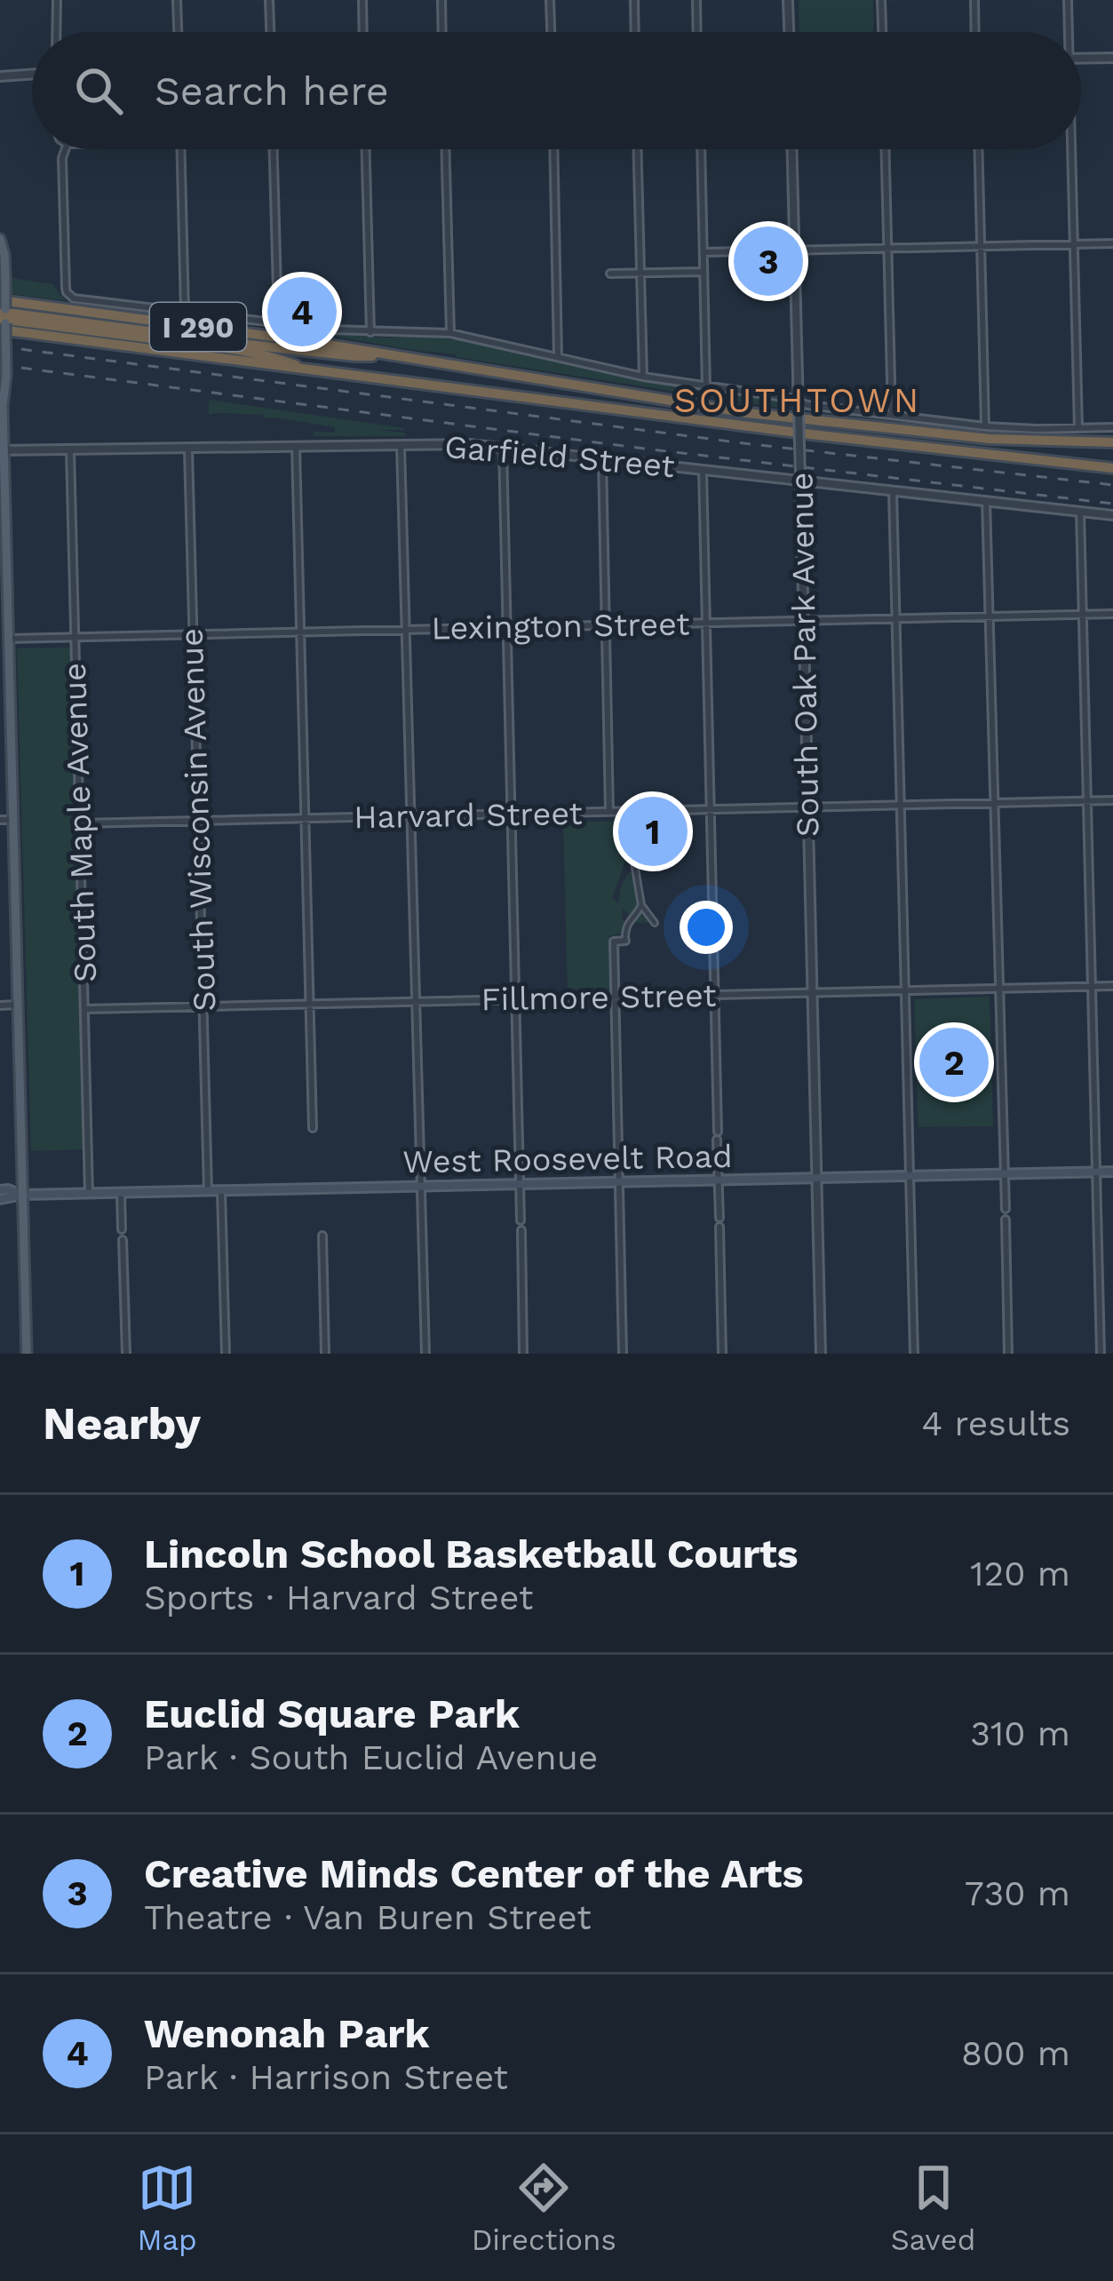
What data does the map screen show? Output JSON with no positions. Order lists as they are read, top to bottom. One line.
{"streets":{"main road":["West Roosevelt Road"],"street":["Garfield Street","Lexington Street","South Oak Park Avenue","Harvard Street","South Wisconsin Avenue","South Maple Avenue","Fillmore Street"]},"crossings":[["Garfield Street","South Oak Park Avenue"],["Garfield Street","South Wisconsin Avenue"],["Garfield Street","South Maple Avenue"],["Lexington Street","South Oak Park Avenue"],["Lexington Street","South Wisconsin Avenue"],["Lexington Street","South Maple Avenue"],["South Oak Park Avenue","Harvard Street"],["South Oak Park Avenue","Fillmore Street"],["South Oak Park Avenue","West Roosevelt Road"],["Harvard Street","South Wisconsin Avenue"],["Harvard Street","South Maple Avenue"],["South Wisconsin Avenue","Fillmore Street"],["South Wisconsin Avenue","West Roosevelt Road"],["South Maple Avenue","Fillmore Street"],["South Maple Avenue","West Roosevelt Road"]],"districts":["SOUTHTOWN"],"page":{"search":"Search here","pins":["3","4","1","2"],"heading":["Nearby","4 results"],"list":[{"mark":"1","name":"Lincoln School Basketball Courts","note":"Sports · Harvard Street","value":"120 m"},{"mark":"2","name":"Euclid Square Park","note":"Park · South Euclid Avenue","value":"310 m"},{"mark":"3","name":"Creative Minds Center of the Arts","note":"Theatre · Van Buren Street","value":"730 m"},{"mark":"4","name":"Wenonah Park","note":"Park · Harrison Street","value":"800 m"}],"nav":["Map","Directions","Saved"]}}
